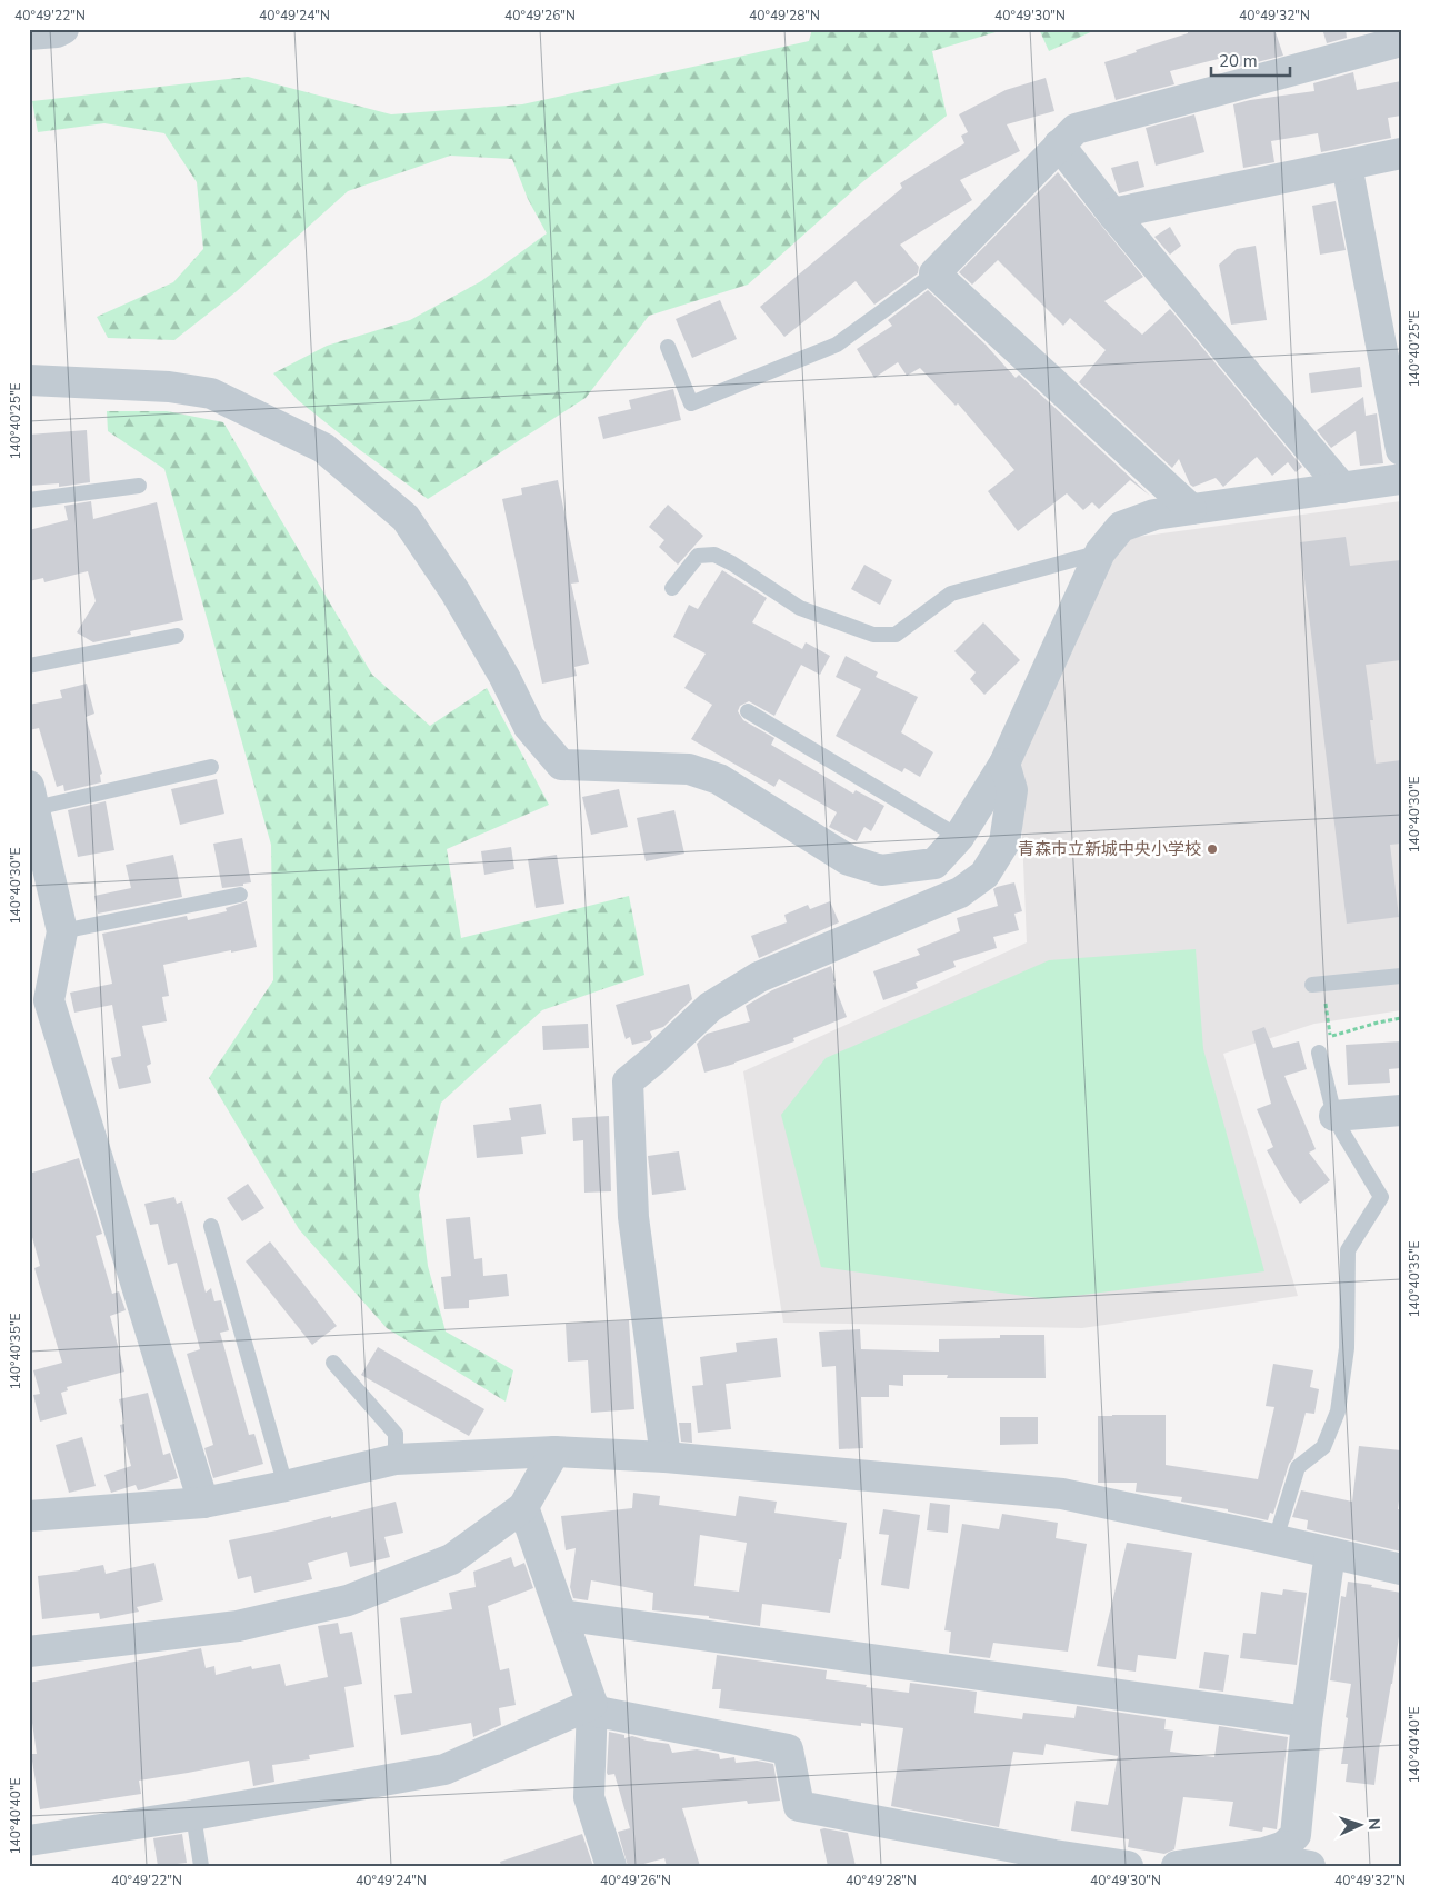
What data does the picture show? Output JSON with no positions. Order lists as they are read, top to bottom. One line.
{"places":["青森市立新城中央小学校"],"scale_bar":"20 m","north":"right","coordinates":["40°49'22\"N","40°49'24\"N","40°49'26\"N","40°49'28\"N","40°49'30\"N","40°49'32\"N","140°40'25\"E","140°40'30\"E","140°40'35\"E","140°40'40\"E"]}
